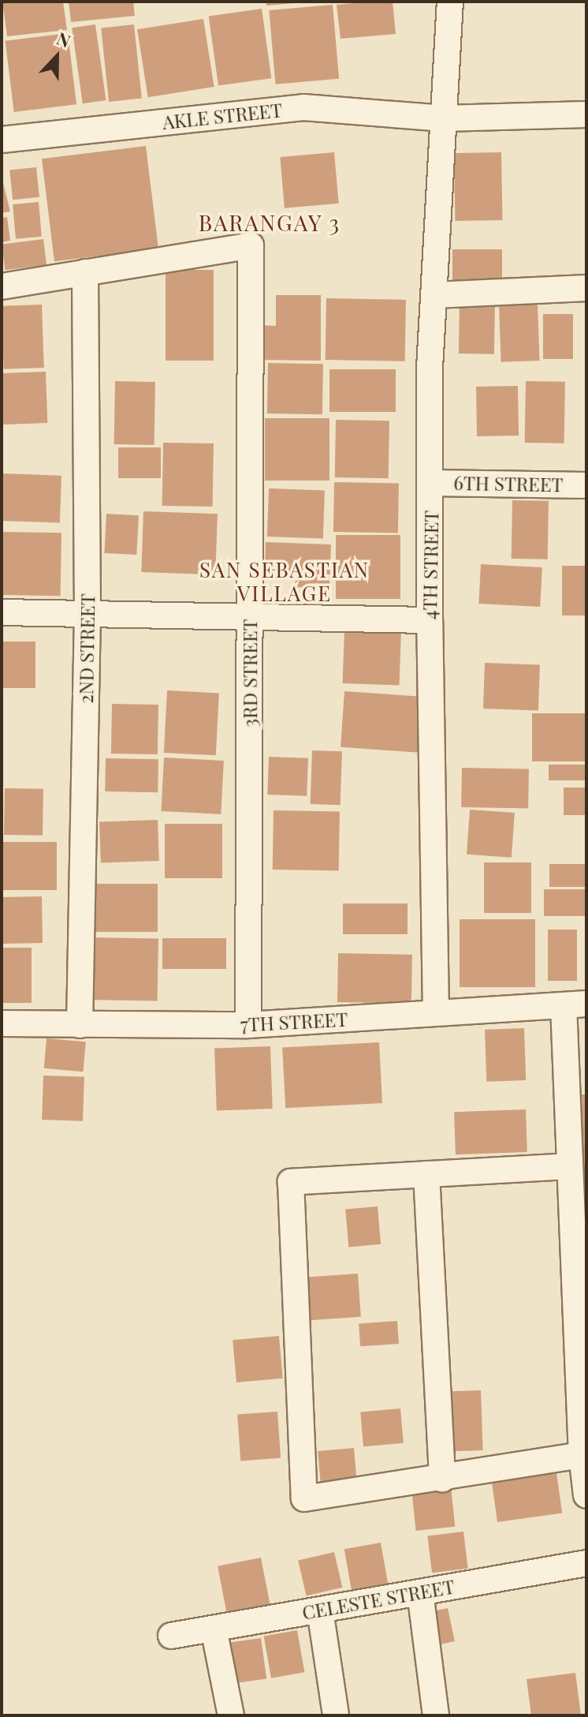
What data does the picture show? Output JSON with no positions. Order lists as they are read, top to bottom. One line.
{"streets":{"street":["AKLE STREET","6TH STREET","4TH STREET","2ND STREET","3RD STREET","7TH STREET","CELESTE STREET"]},"crossings":[["AKLE STREET","4TH STREET"],["6TH STREET","4TH STREET"],["4TH STREET","7TH STREET"],["2ND STREET","3RD STREET"],["2ND STREET","7TH STREET"],["3RD STREET","7TH STREET"]],"districts":["BARANGAY 3","SAN SEBASTIAN VILLAGE"],"north":"top"}
